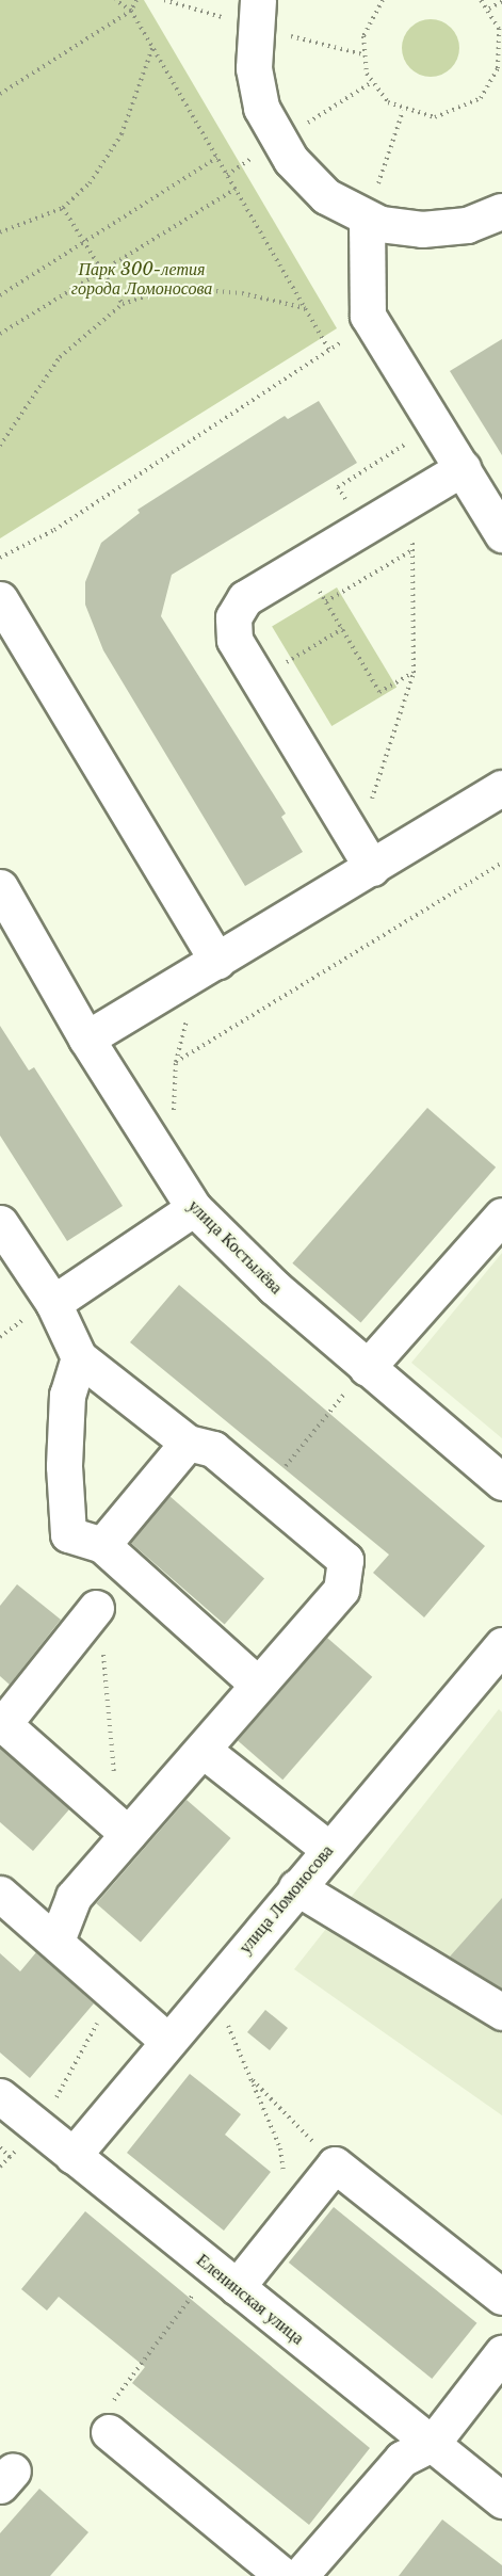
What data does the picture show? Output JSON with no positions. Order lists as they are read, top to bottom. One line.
{"streets":{"street":["улица Костылёва","улица Ломоносова","Еленинская улица"]},"crossings":[["улица Ломоносова","Еленинская улица"]],"parks":["Парк 300-летия города Ломоносова"]}
